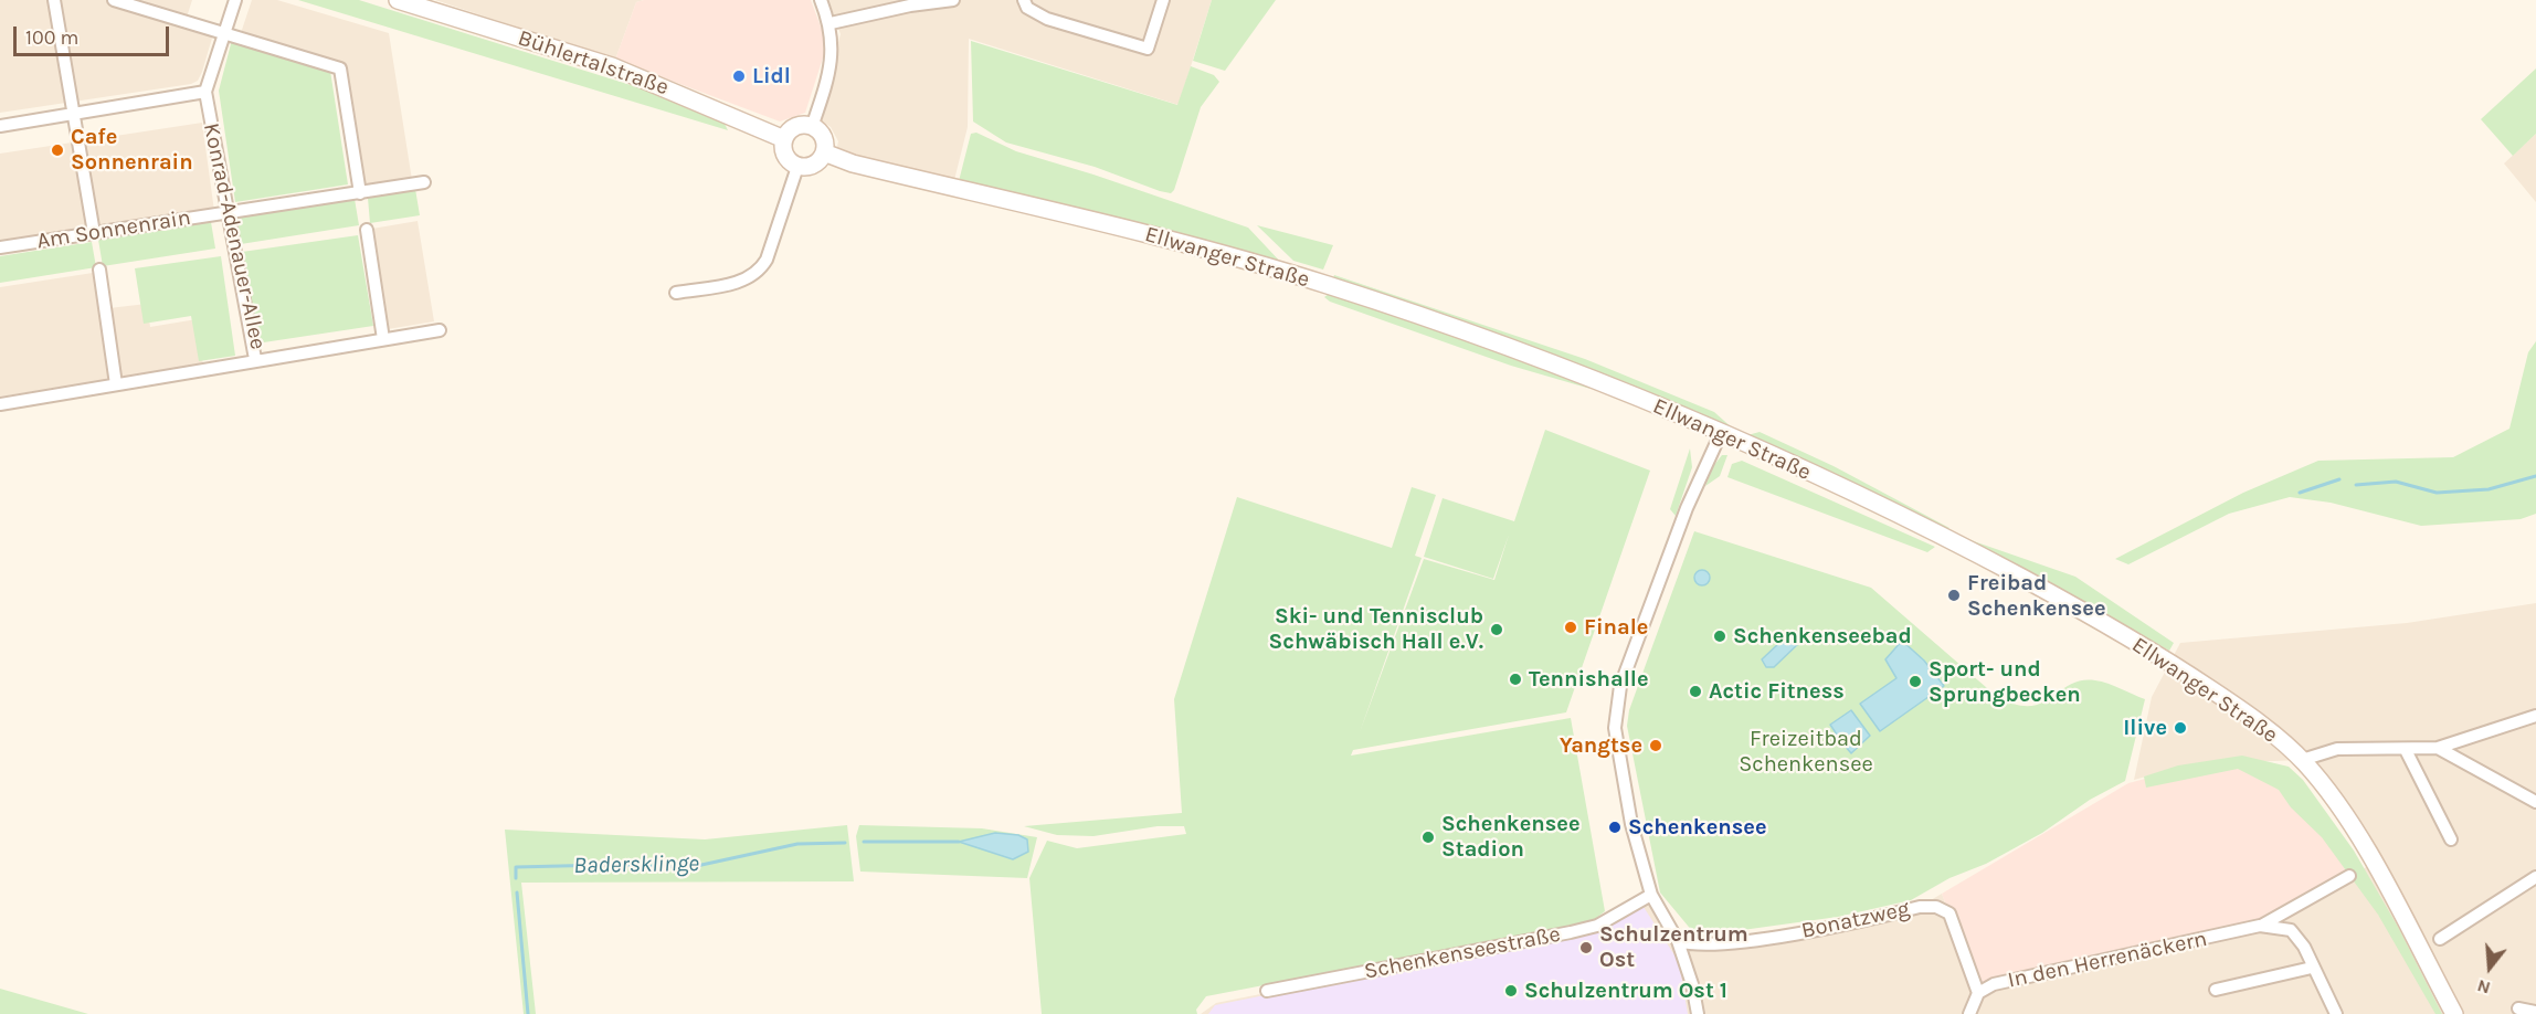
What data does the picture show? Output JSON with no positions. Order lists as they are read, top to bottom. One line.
{"streets":{"main road":["Bühlertalstraße","Ellwanger Straße"],"street":["Am Sonnenrain","Konrad-Adenauer-Allee","Bonatzweg","Schenkenseestraße","In den Herrenäckern"]},"crossings":[["Bühlertalstraße","Ellwanger Straße"],["Am Sonnenrain","Konrad-Adenauer-Allee"],["Bonatzweg","In den Herrenäckern"]],"water":["Badersklinge"],"parks":["Freizeitbad Schenkensee"],"places":["Lidl","Cafe Sonnenrain","Freibad Schenkensee","Finale","Ski- und Tennisclub Schwäbisch Hall e.V.","Schenkenseebad","Tennishalle","Sport- und Sprungbecken","Actic Fitness","Ilive","Yangtse","Schenkensee","Schenkensee Stadion","Schulzentrum Ost","Schulzentrum Ost 1"],"scale_bar":"100 m","north":"bottom"}
